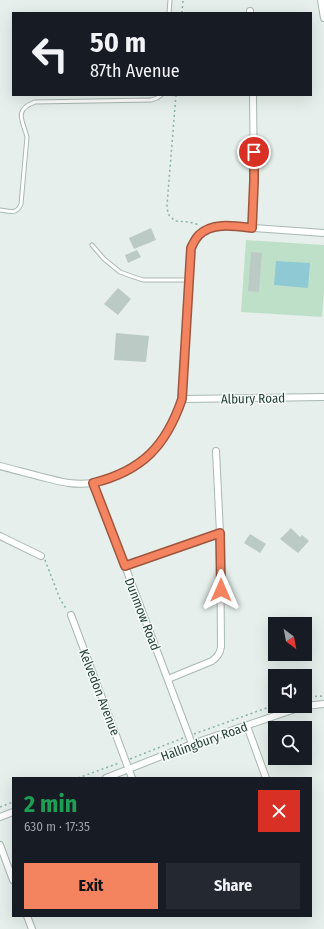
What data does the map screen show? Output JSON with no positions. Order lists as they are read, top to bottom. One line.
{"streets":{"street":["Albury Road","Dunmow Road","Kelvedon Avenue","Hallingbury Road"]},"crossings":[["Dunmow Road","Hallingbury Road"],["Kelvedon Avenue","Hallingbury Road"]],"north":"bottom right","page":{"turn":["50 m","87th Avenue"],"heading":["2 min","630 m · 17:35"],"buttons":["Exit","Share"]}}
